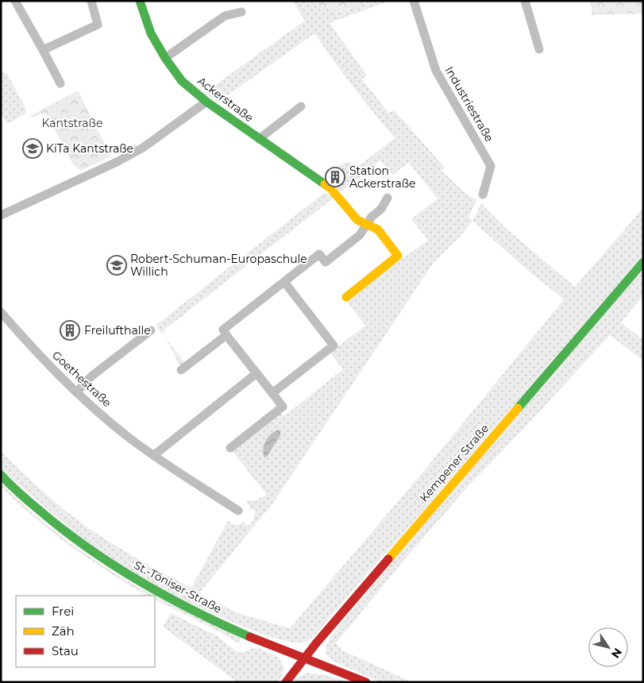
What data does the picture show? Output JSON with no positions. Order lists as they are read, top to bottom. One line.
{"streets":{"main road":["Ackerstraße","Kempener Straße","St.-Töniser-Straße"],"street":["Industriestraße","Goethestraße"]},"crossings":[["Kempener Straße","St.-Töniser-Straße"]],"parks":["Kantstraße"],"places":{"school or university":["KiTa Kantstraße","Robert-Schuman-Europaschule Willich"],"building":["Station Ackerstraße","Freilufthalle"]},"legend":["Frei","Zäh","Stau"],"north":"bottom right"}
